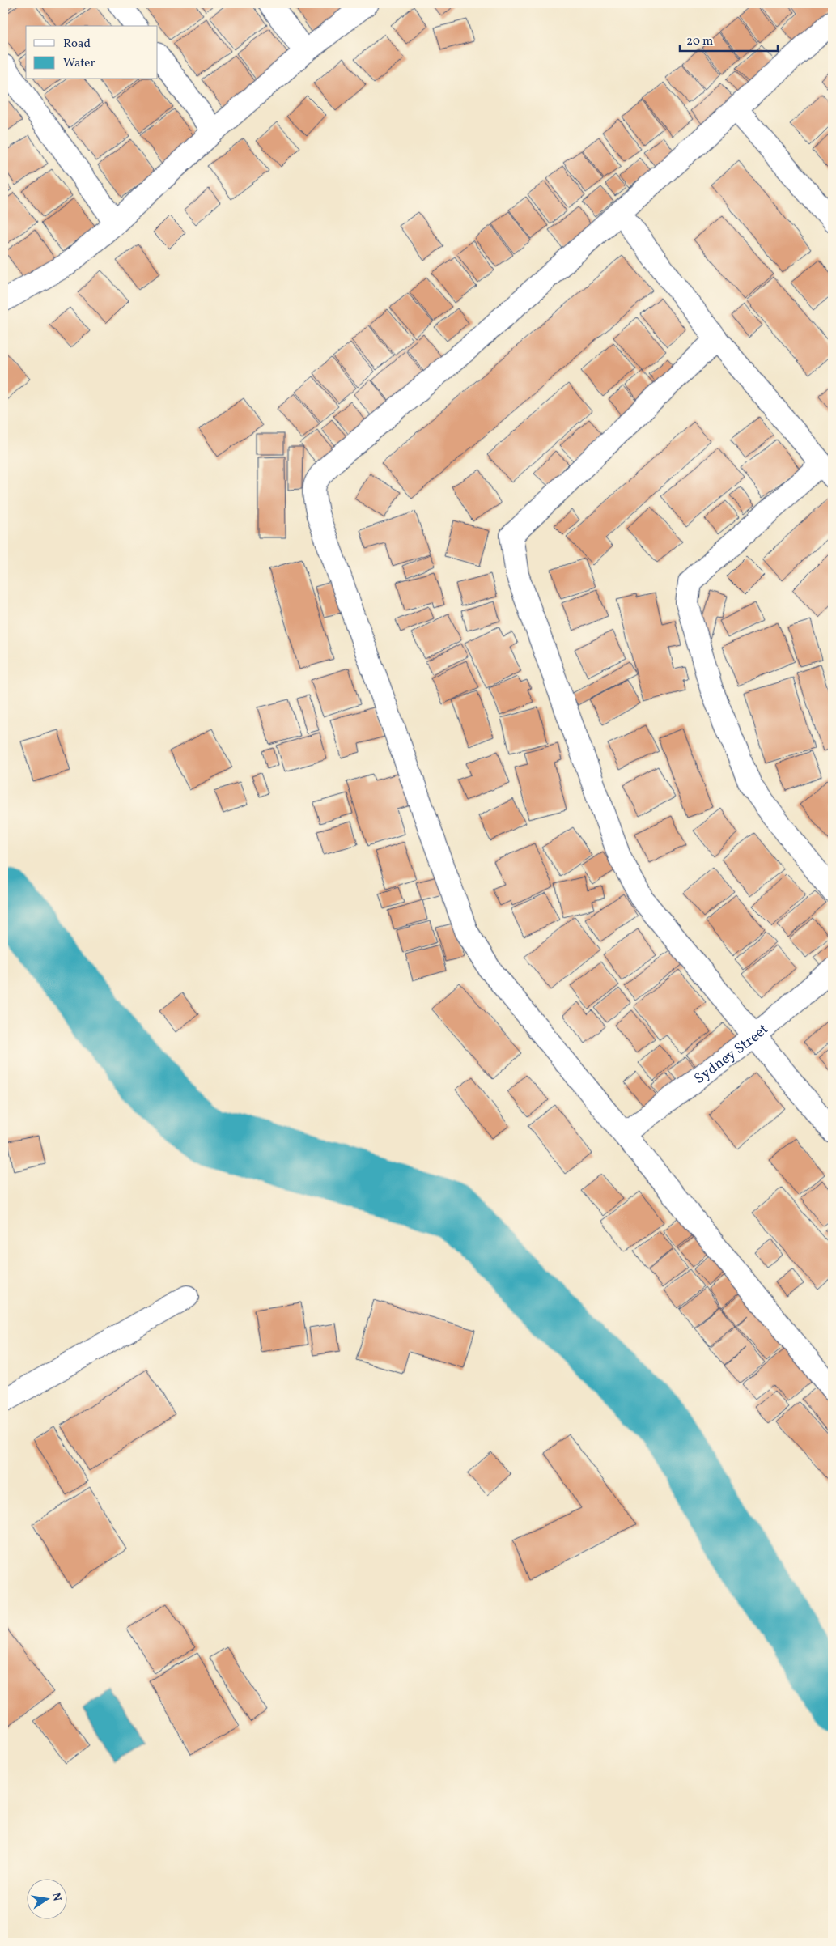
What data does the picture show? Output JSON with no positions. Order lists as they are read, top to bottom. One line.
{"streets":{"street":["Sydney Street"]},"legend":["Road","Water"],"scale_bar":"20 m","north":"right"}
